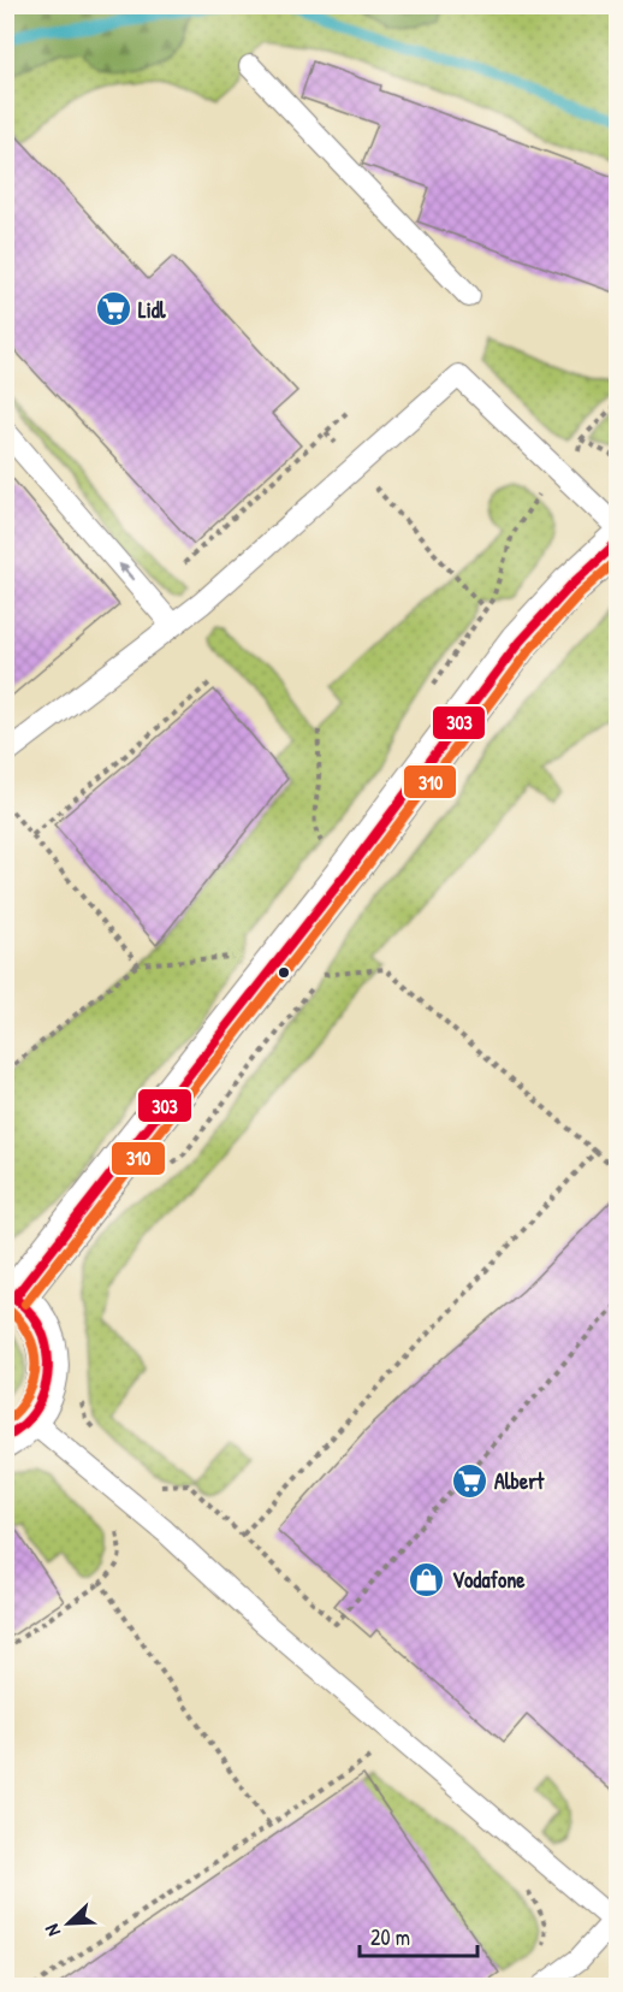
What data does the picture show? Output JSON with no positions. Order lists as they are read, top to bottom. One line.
{"places":{"supermarket":["Lidl","Albert"],"shop":["Vodafone"]},"lines":["transit line 303","transit line 310"],"scale_bar":"20 m","north":"bottom left"}
